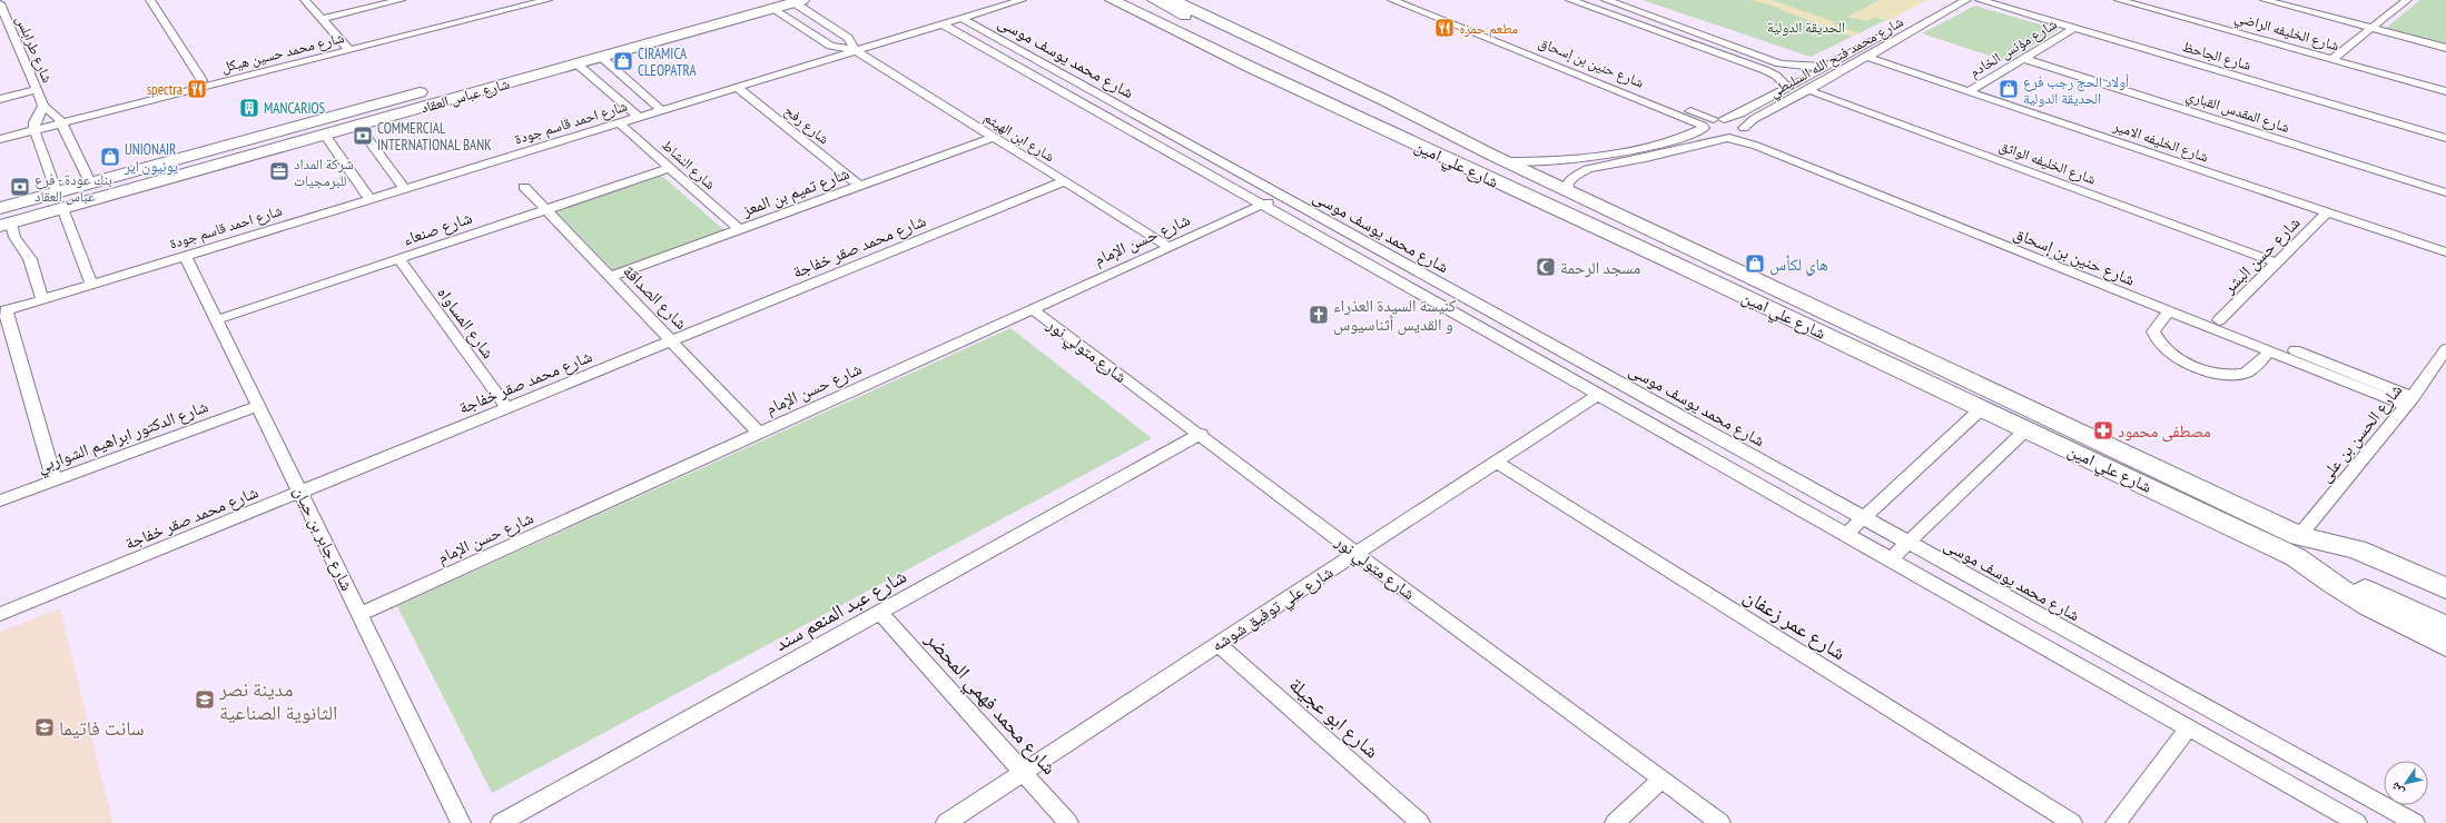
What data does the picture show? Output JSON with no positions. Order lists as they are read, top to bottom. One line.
{"streets":{"main road":["شارع عباس العقاد","شارع علي امين"],"street":["شارع الخليفه الراضي","شارع مؤنس الخادم","شارع طرابلس","شارع محمد حسين هيكل","شارع الجاحظ","شارع محمد يوسف موسى","شارع محمد فتح الله السليطي","شارع حنين بن إسحاق","شارع المقدس القباري","شارع احمد قاسم جودة","شارع رفح","شارع ابن الهيثم","شارع الخليفه الامير","شارع الخليفه الواثق","شارع النشاط","شارع تميم بن المعز","شارع صنعاء","شارع حسن الإمام","شارع محمد صقر خفاجة","شارع حسن البشر","شارع الصداقة","شارع المساواه","شارع متولي نور","شارع الحسن بن على","شارع الدكتور ابراهيم الشواربي","شارع جابر بن حيان","شارع علي توفيق شوشه","شارع عبد المنعم سند","شارع عمر زعفان","شارع محمد فهمي المحضر","شارع ابو عجيلة"]},"crossings":[["شارع مؤنس الخادم","شارع الجاحظ"],["شارع مؤنس الخادم","شارع المقدس القباري"],["شارع مؤنس الخادم","شارع الخليفه الامير"],["شارع طرابلس","شارع محمد حسين هيكل"],["شارع طرابلس","شارع عباس العقاد"],["شارع محمد يوسف موسى","شارع احمد قاسم جودة"],["شارع محمد يوسف موسى","شارع حسن الإمام"],["شارع محمد يوسف موسى","شارع علي توفيق شوشه"],["شارع محمد فتح الله السليطي","شارع حنين بن إسحاق"],["شارع محمد فتح الله السليطي","شارع الخليفه الامير"],["شارع محمد فتح الله السليطي","شارع الخليفه الواثق"],["شارع حنين بن إسحاق","شارع حسن البشر"],["شارع حنين بن إسحاق","شارع الحسن بن على"],["شارع عباس العقاد","شارع ابن الهيثم"],["شارع احمد قاسم جودة","شارع رفح"],["شارع احمد قاسم جودة","شارع ابن الهيثم"],["شارع احمد قاسم جودة","شارع النشاط"],["شارع احمد قاسم جودة","شارع جابر بن حيان"],["شارع رفح","شارع تميم بن المعز"],["شارع ابن الهيثم","شارع تميم بن المعز"],["شارع ابن الهيثم","شارع حسن الإمام"],["شارع ابن الهيثم","شارع محمد صقر خفاجة"],["شارع الخليفه الامير","شارع حسن البشر"],["شارع الخليفه الواثق","شارع حسن البشر"],["شارع علي امين","شارع الحسن بن على"],["شارع النشاط","شارع تميم بن المعز"],["شارع النشاط","شارع صنعاء"],["شارع تميم بن المعز","شارع الصداقة"],["شارع صنعاء","شارع الصداقة"],["شارع صنعاء","شارع المساواه"],["شارع صنعاء","شارع جابر بن حيان"],["شارع حسن الإمام","شارع الصداقة"],["شارع حسن الإمام","شارع متولي نور"],["شارع حسن الإمام","شارع جابر بن حيان"],["شارع محمد صقر خفاجة","شارع الصداقة"],["شارع محمد صقر خفاجة","شارع المساواه"],["شارع محمد صقر خفاجة","شارع جابر بن حيان"],["شارع متولي نور","شارع علي توفيق شوشه"],["شارع متولي نور","شارع عبد المنعم سند"],["شارع الدكتور ابراهيم الشواربي","شارع جابر بن حيان"],["شارع علي توفيق شوشه","شارع عمر زعفان"],["شارع علي توفيق شوشه","شارع محمد فهمي المحضر"],["شارع علي توفيق شوشه","شارع ابو عجيلة"],["شارع عبد المنعم سند","شارع محمد فهمي المحضر"]],"parks":["الحديقة الدولية"],"places":{"restaurant":["مطعم حمزه","spectra"],"shop":["CIRAMICA CLEOPATRA","أولاد الحج رجب فرع الحديقة الدولية","UNIONAIR يونيون اير","هاي لكأس"],"building":["MANCARIOS"],"bank":["COMMERCIAL INTERNATIONAL BANK","بنك عودة - فرع عباس العقاد"],"office":["شركة المداد للبرمجيات"],"mosque":["مسجد الرحمة"],"church":["كنيسة السيدة العذراء و القديس أثناسيوس"],"pharmacy":["مصطفى محمود"],"school or university":["مدينة نصر الثانوية الصناعية","سانت فاتيما"]},"north":"bottom left"}
